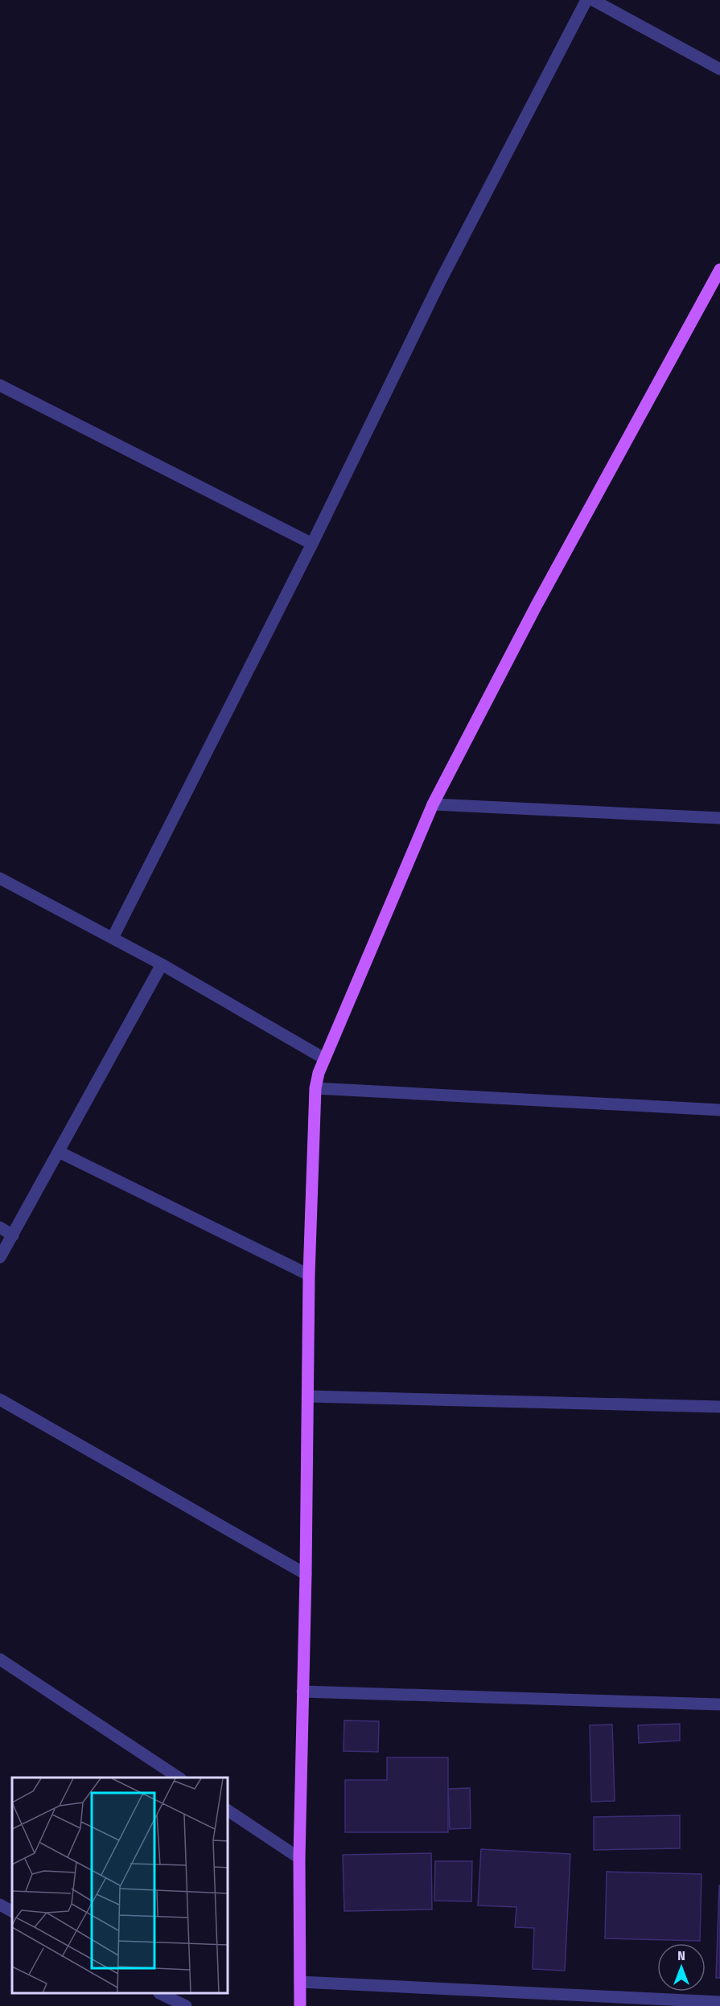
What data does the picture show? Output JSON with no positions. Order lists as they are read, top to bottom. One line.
{"north":"top"}
